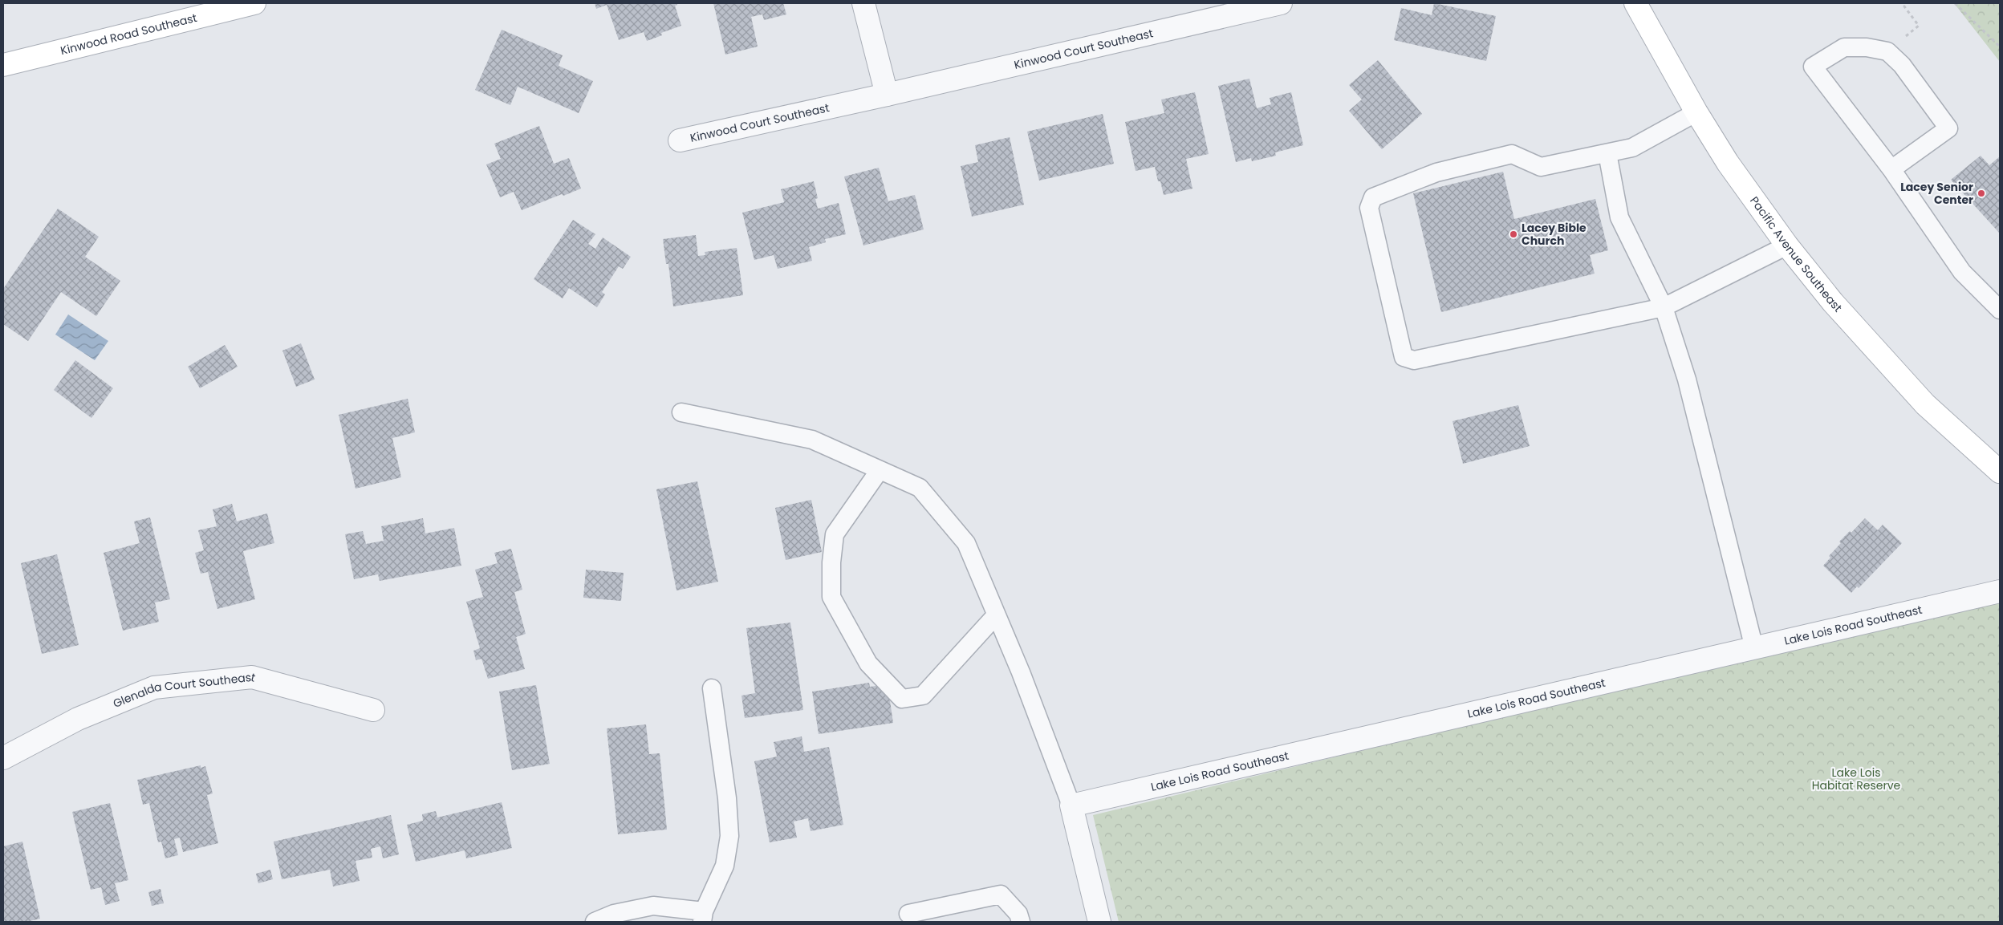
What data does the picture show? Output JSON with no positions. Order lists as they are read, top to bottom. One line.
{"streets":{"main road":["Kinwood Road Southeast","Pacific Avenue Southeast"],"street":["Kinwood Court Southeast","Lake Lois Road Southeast","Glenalda Court Southeast"]},"parks":["Lake Lois Habitat Reserve"],"places":["Lacey Senior Center","Lacey Bible Church"]}
